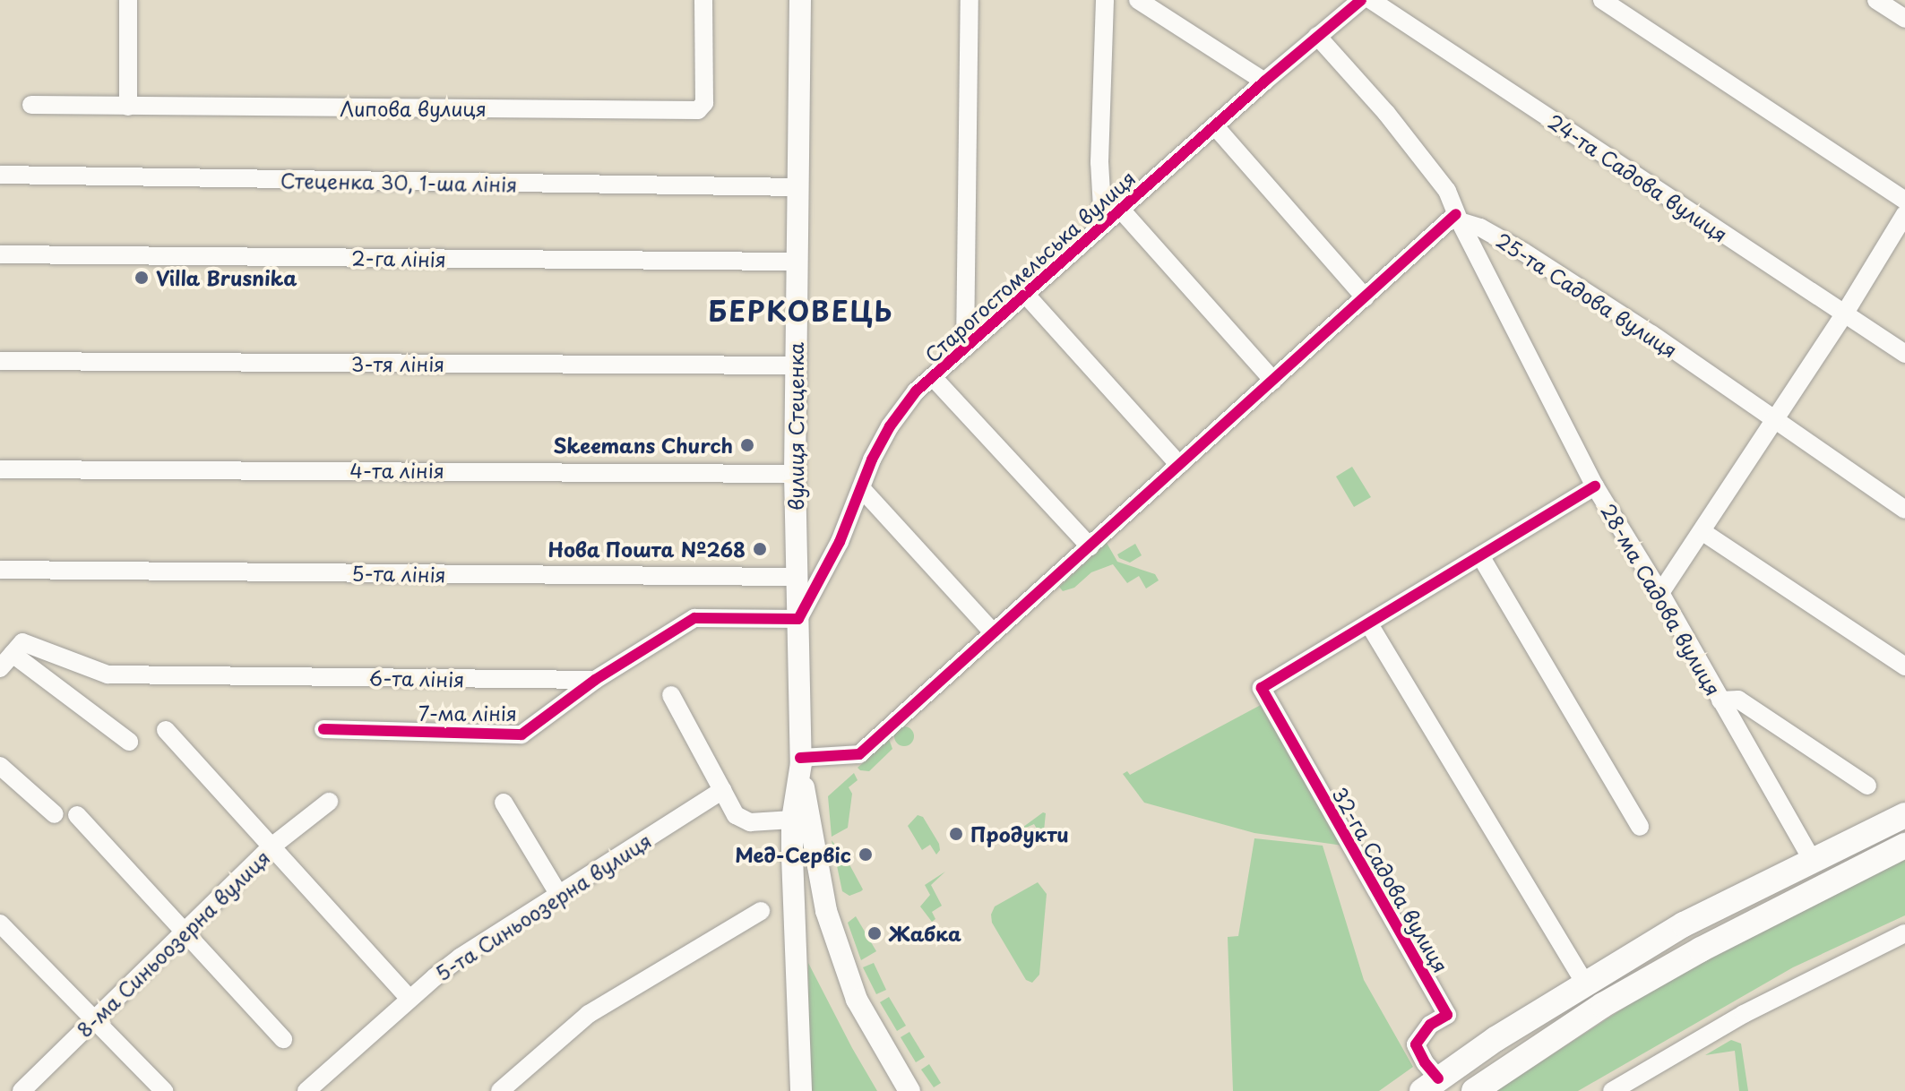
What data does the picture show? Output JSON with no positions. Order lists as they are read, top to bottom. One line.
{"streets":{"main road":["вулиця Стеценка"],"street":["Липова вулиця","24-та Садова вулиця","Стеценка 30, 1-ша лінія","2-га лінія","Старогостомельська вулиця","25-та Садова вулиця","3-тя лінія","4-та лінія","5-та лінія","28-ма Садова вулиця","6-та лінія","7-ма лінія","32-га Садова вулиця","5-та Синьоозерна вулиця","8-ма Синьоозерна вулиця"]},"crossings":[["Стеценка 30, 1-ша лінія","вулиця Стеценка"],["2-га лінія","вулиця Стеценка"],["Старогостомельська вулиця","вулиця Стеценка"],["25-та Садова вулиця","28-ма Садова вулиця"],["3-тя лінія","вулиця Стеценка"],["вулиця Стеценка","4-та лінія"],["вулиця Стеценка","5-та лінія"],["6-та лінія","7-ма лінія"]],"districts":["БЕРКОВЕЦЬ"],"places":["Villa Brusnika","Skeemans Church","Нова Пошта №268","Продукти","Мед-Сервіс","Жабка"]}
